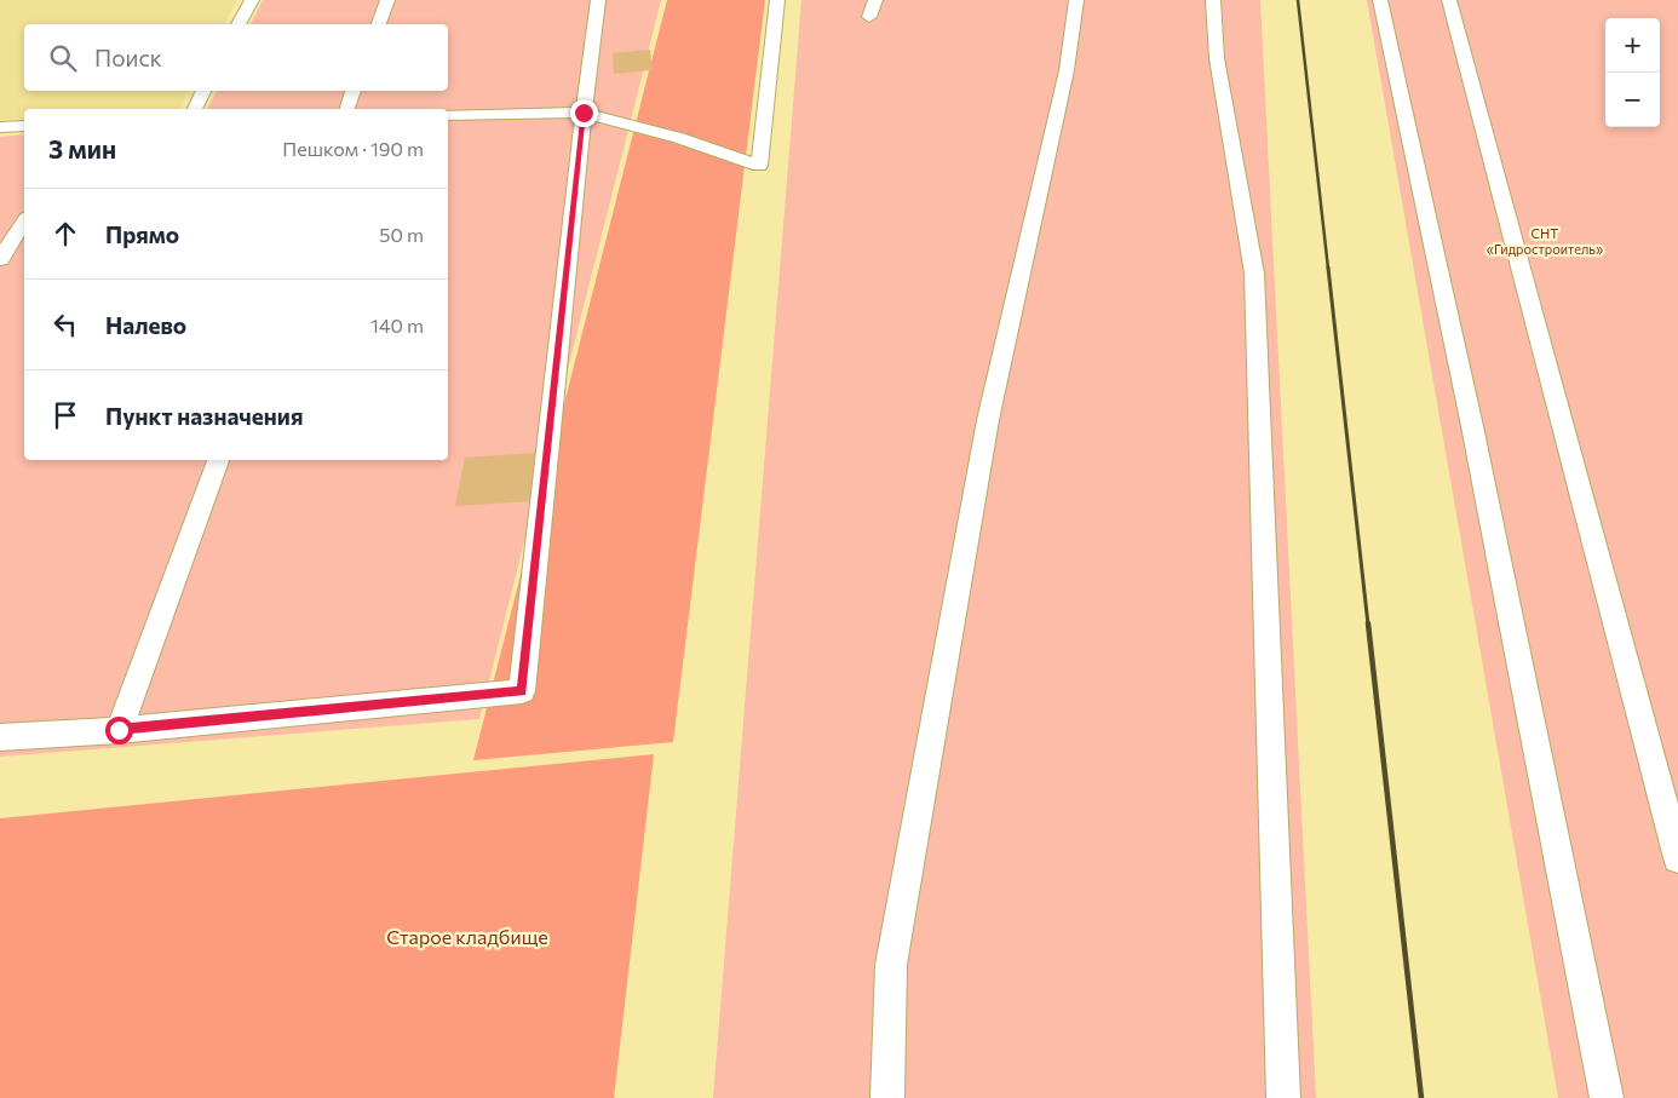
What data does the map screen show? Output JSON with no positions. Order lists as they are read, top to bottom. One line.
{"parks":["СНТ «Гидростроитель»","Старое кладбище"],"page":{"map_buttons":["+","−"],"search":"Поиск","heading":["3 мин","Пешком · 190 m"],"list":[["Прямо","50 m"],["Налево","140 m"],"Пункт назначения"]}}
